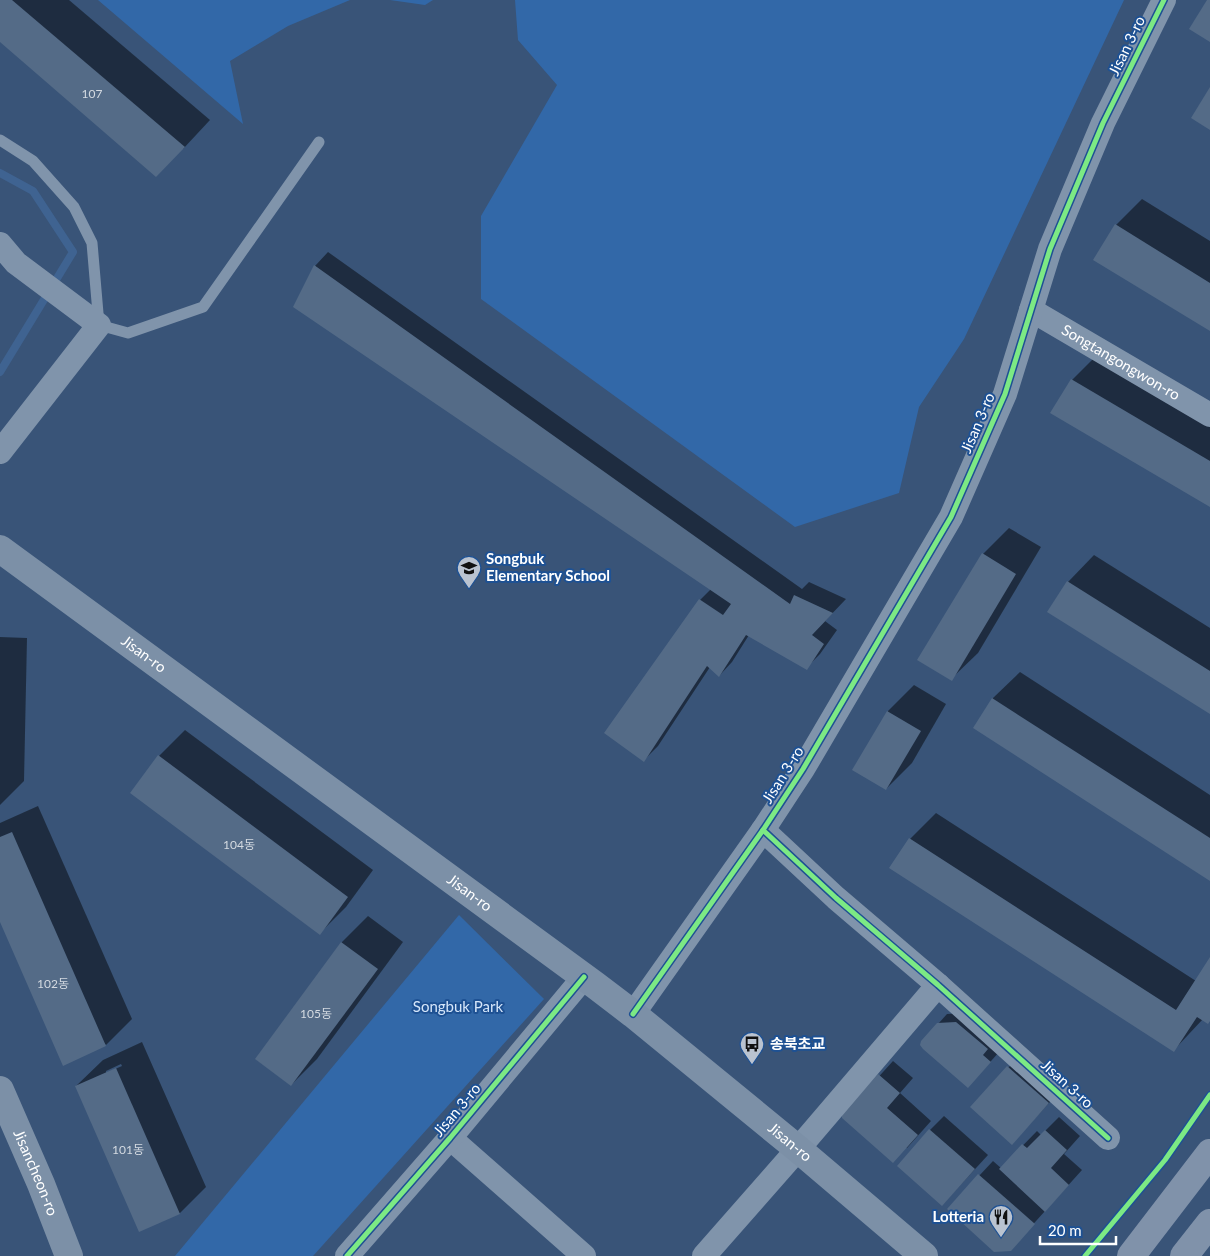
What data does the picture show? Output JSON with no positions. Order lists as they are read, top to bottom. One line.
{"streets":{"main road":["Jisan-ro","Jisancheon-ro"],"street":["Jisan 3-ro","Songtangongwon-ro"]},"crossings":[["Jisan 3-ro","Songtangongwon-ro"],["Jisan 3-ro","Jisan-ro"]],"parks":["Songbuk Park"],"places":{"school or university":["Songbuk Elementary School"],"bus stop":["송북초교"],"restaurant":["Lotteria"]},"house_numbers":["107","104동","102동","105동","101동"],"scale_bar":"20 m"}
